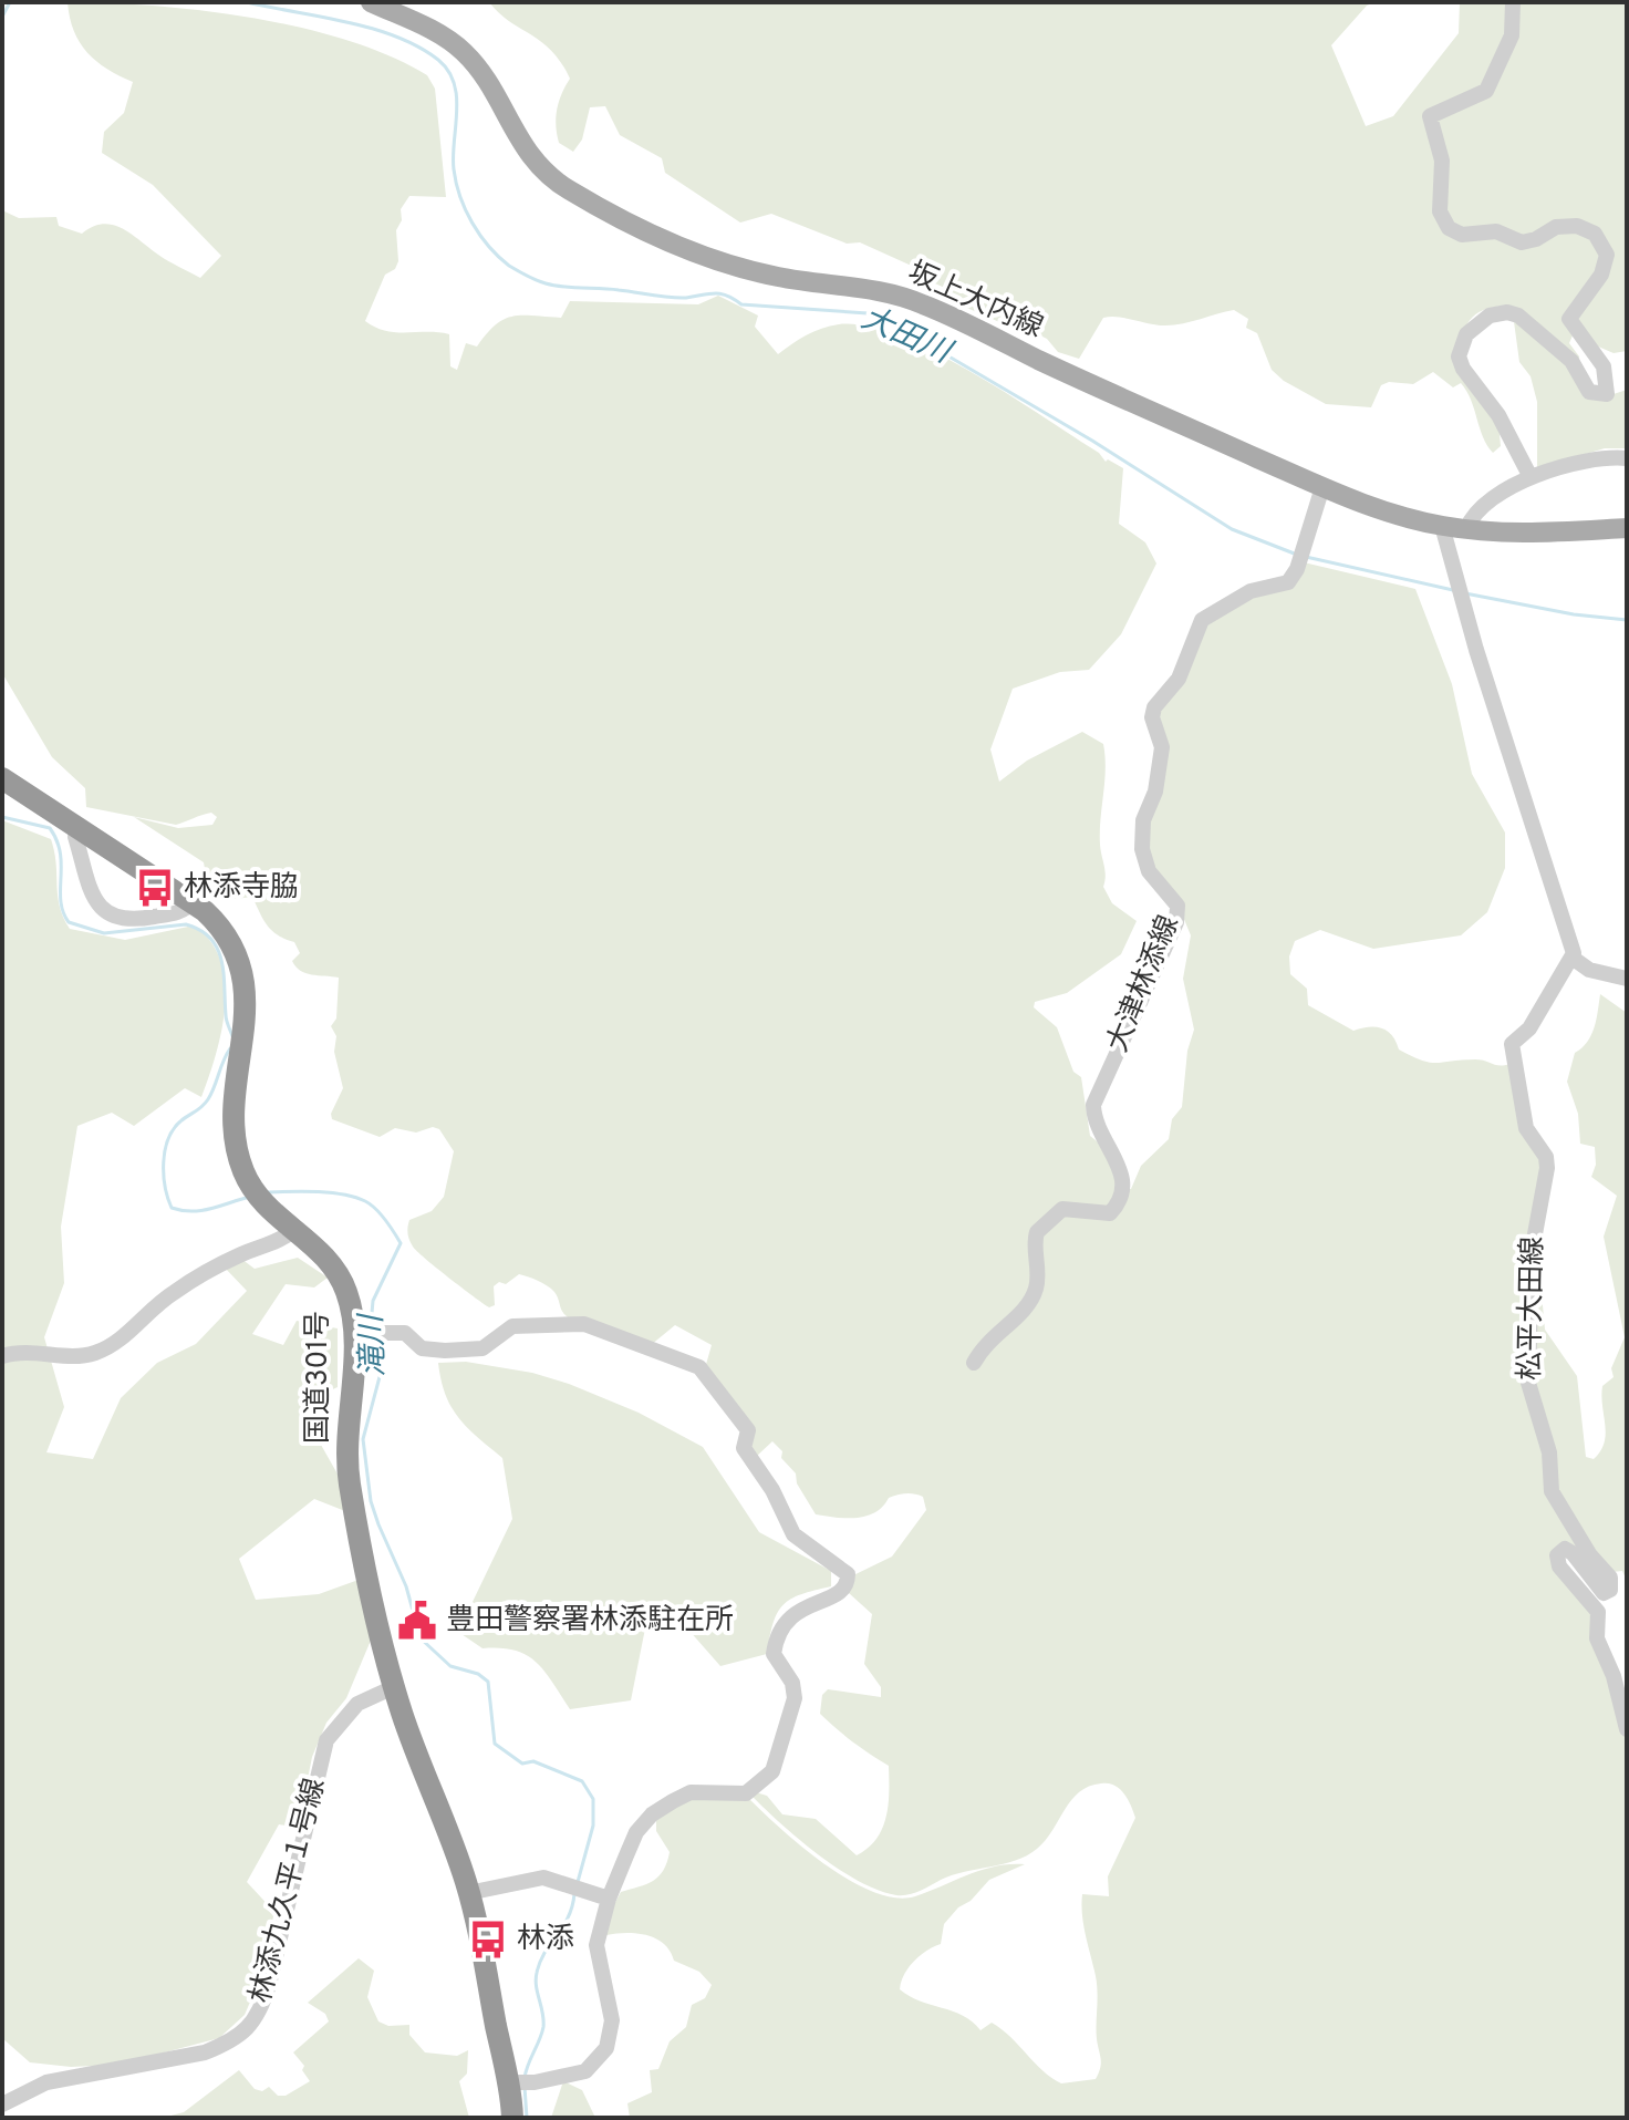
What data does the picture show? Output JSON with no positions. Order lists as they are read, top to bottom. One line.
{"streets":{"highway":["国道301号"],"main road":["坂上大内線"],"street":["大津林添線","松平大田線","林添九久平１号線"]},"crossings":[["坂上大内線","大津林添線"],["国道301号","林添九久平１号線"]],"water":["大田川","滝川"],"places":{"bus stop":["林添寺脇","林添"],"public building":["豊田警察署林添駐在所"]}}
